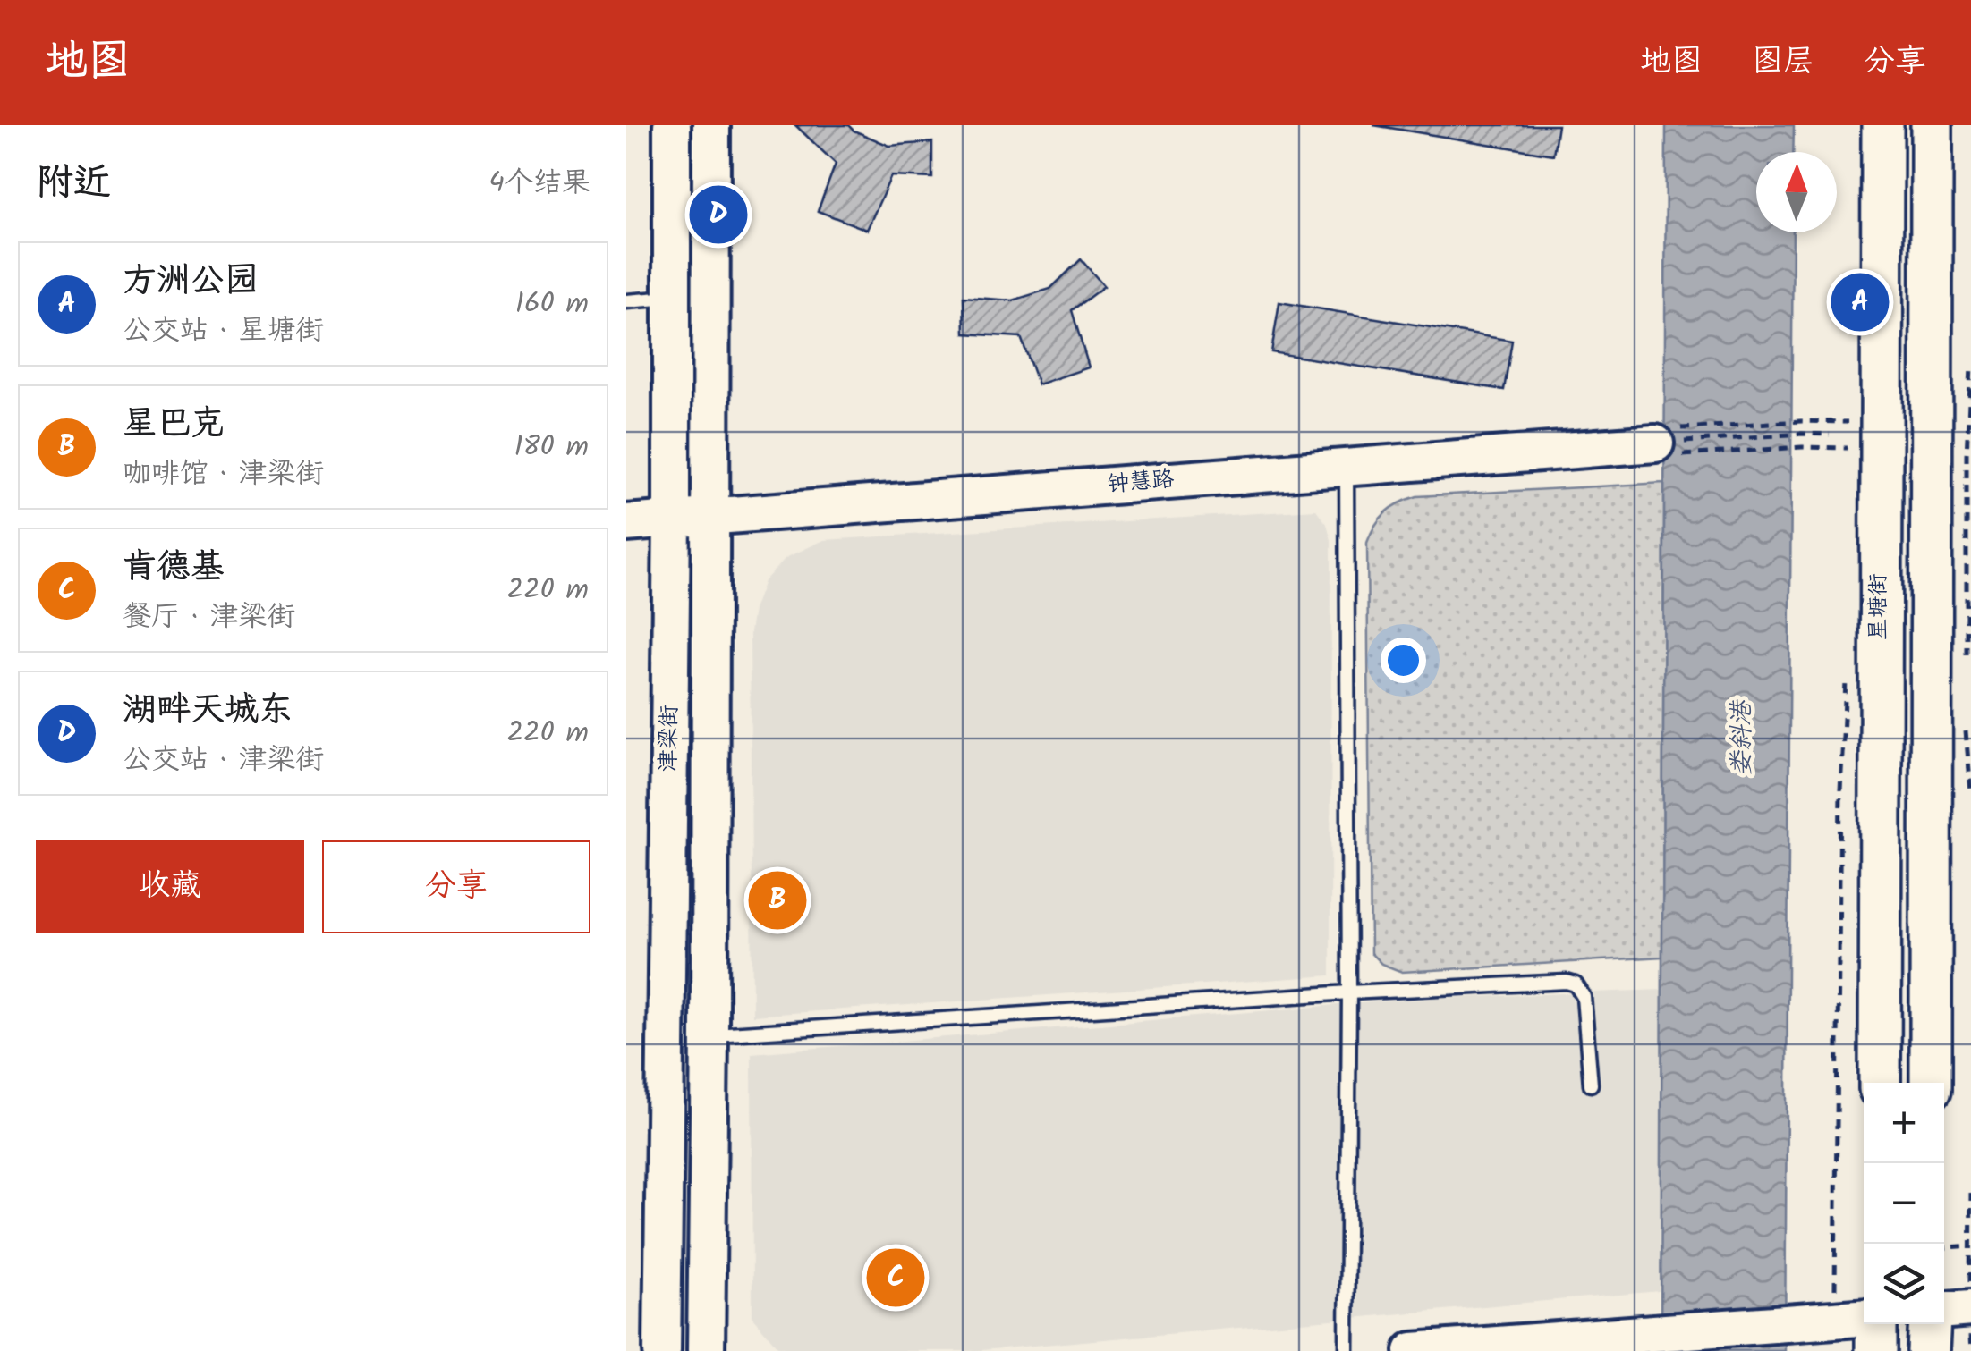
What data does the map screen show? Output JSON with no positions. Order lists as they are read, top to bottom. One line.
{"streets":{"main road":["钟慧路","星塘街","津梁街"]},"crossings":[["钟慧路","津梁街"]],"water":["娄斜港"],"north":"top","page":{"header":"地图","nav":["地图","图层","分享"],"heading":["附近","4个结果"],"pins":["D","A","B","C"],"list":[{"mark":"A","name":"方洲公园","note":"公交站 · 星塘街","value":"160 m"},{"mark":"B","name":"星巴克","note":"咖啡馆 · 津梁街","value":"180 m"},{"mark":"C","name":"肯德基","note":"餐厅 · 津梁街","value":"220 m"},{"mark":"D","name":"湖畔天城东","note":"公交站 · 津梁街","value":"220 m"}],"buttons":["收藏","分享"],"map_buttons":["+","−"]}}
